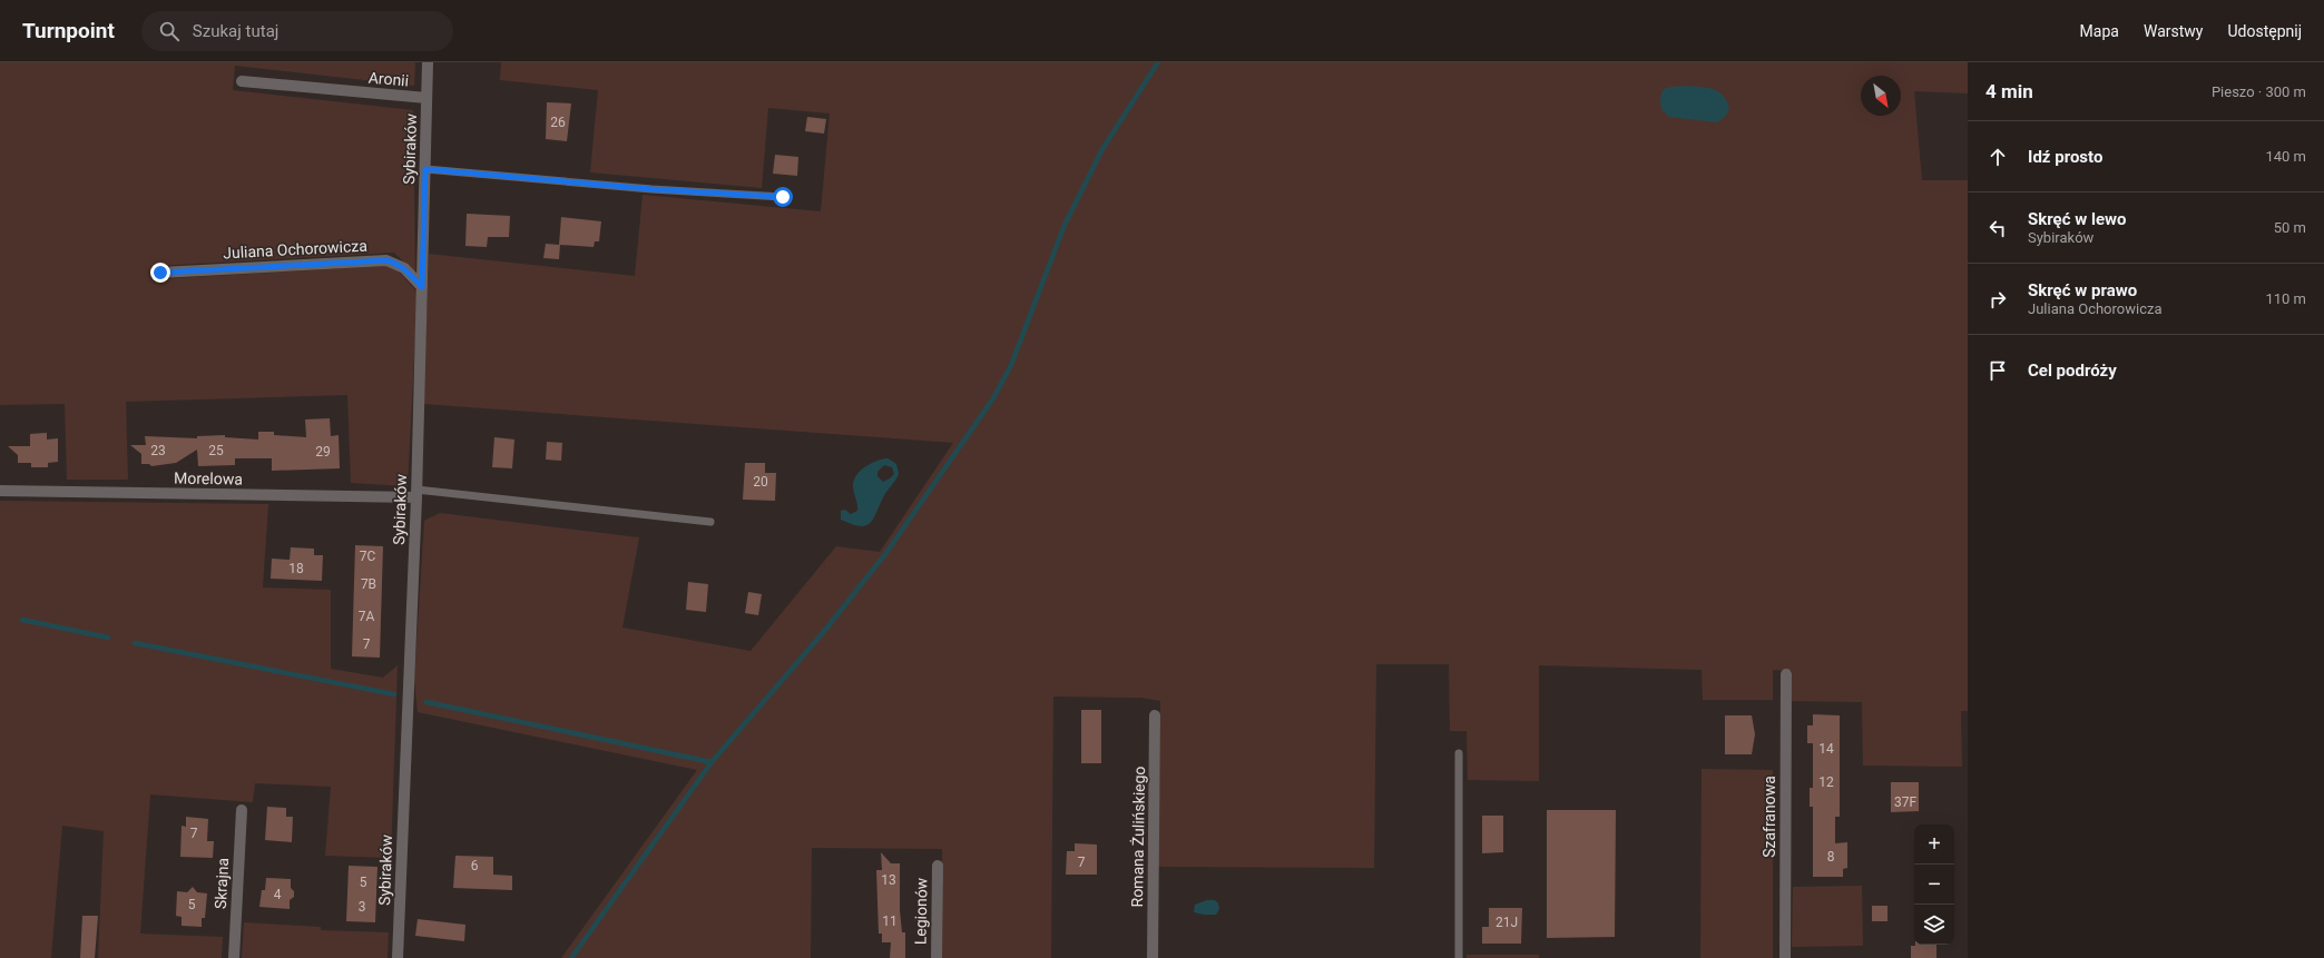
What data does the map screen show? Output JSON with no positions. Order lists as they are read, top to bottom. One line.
{"streets":{"street":["Aronii","Sybiraków","Juliana Ochorowicza","Morelowa","Szafranowa","Romana Żulińskiego","Skrajna","Legionów"]},"crossings":[["Aronii","Sybiraków"],["Sybiraków","Juliana Ochorowicza"],["Sybiraków","Morelowa"]],"house_numbers":["26","23","25","29","20","7C","18","7B","7A","7","14","12","37F","7","8","7","6","13","5","4","5","3","11","21J"],"north":"bottom right","page":{"header":"Turnpoint","search":"Szukaj tutaj","nav":["Mapa","Warstwy","Udostępnij"],"heading":["4 min","Pieszo · 300 m"],"list":[["Idź prosto","140 m"],["Skręć w lewo","Sybiraków","50 m"],["Skręć w prawo","Juliana Ochorowicza","110 m"],"Cel podróży"],"map_buttons":["+","−"]}}
